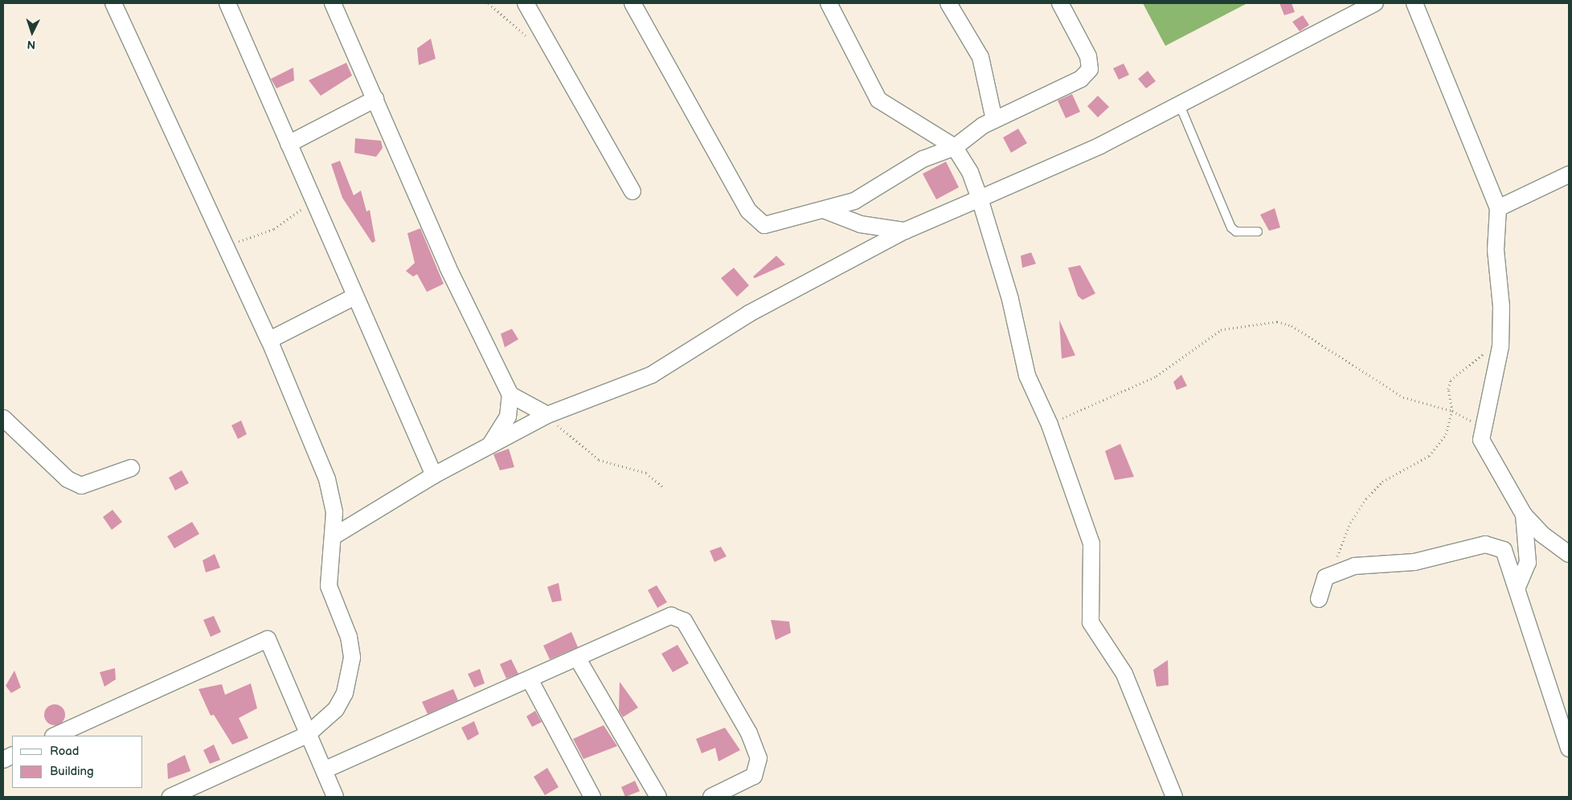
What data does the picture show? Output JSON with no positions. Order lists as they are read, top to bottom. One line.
{"legend":["Road","Building"],"north":"bottom"}
